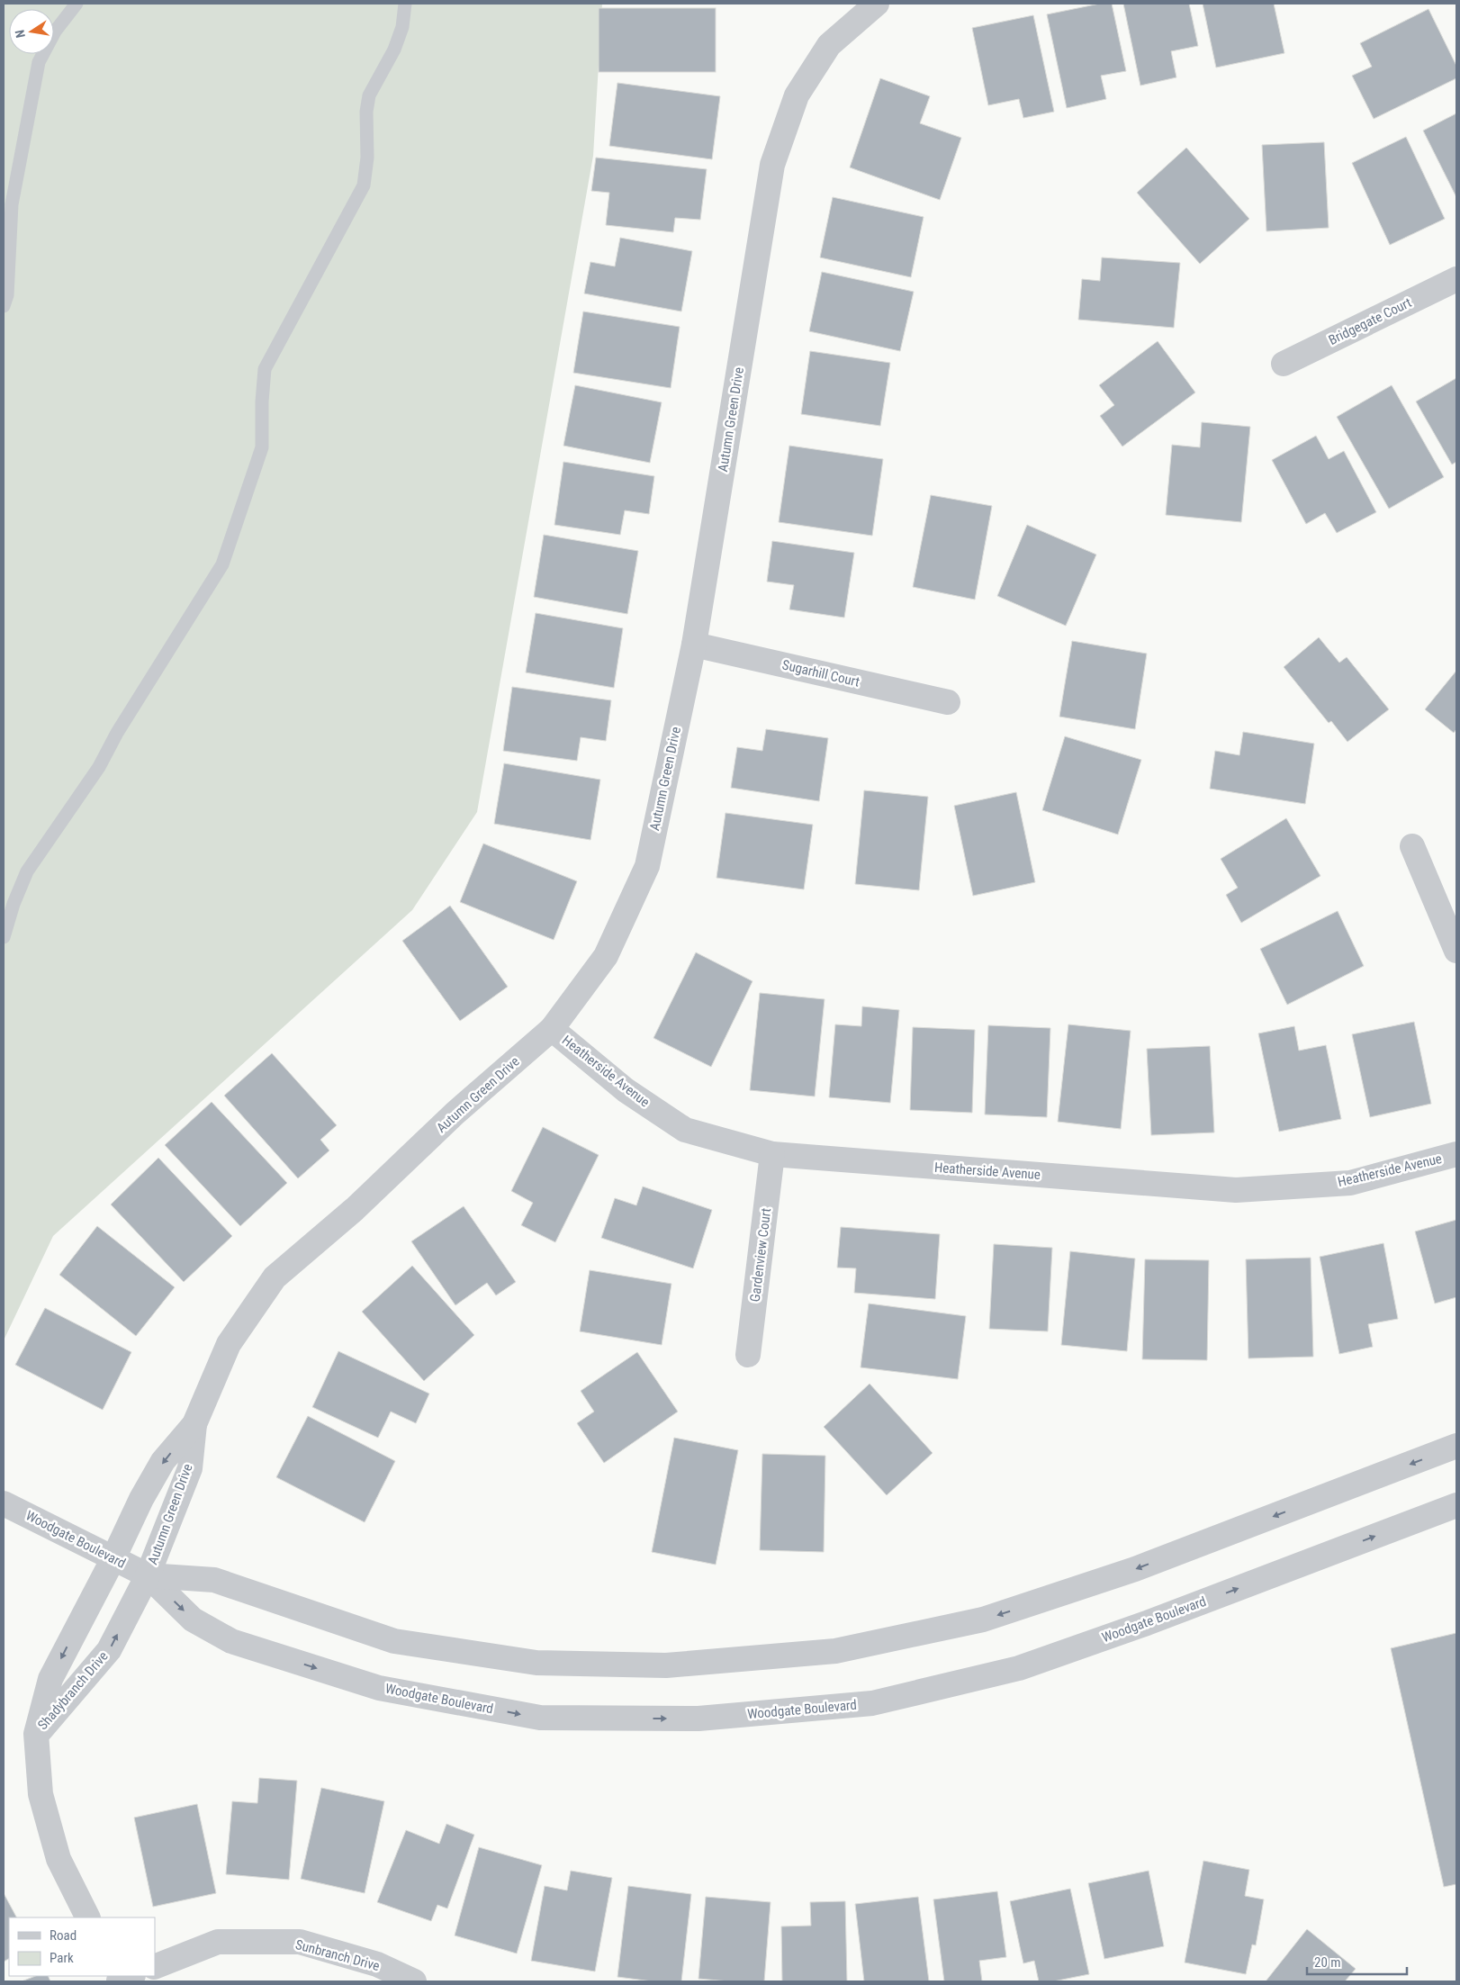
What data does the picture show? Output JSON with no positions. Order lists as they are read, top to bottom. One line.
{"streets":{"street":["Bridgegate Court","Autumn Green Drive","Sugarhill Court","Heatherside Avenue","Gardenview Court","Woodgate Boulevard","Shadybranch Drive","Sunbranch Drive"]},"crossings":[["Autumn Green Drive","Sugarhill Court"],["Autumn Green Drive","Heatherside Avenue"],["Autumn Green Drive","Woodgate Boulevard"],["Autumn Green Drive","Shadybranch Drive"],["Heatherside Avenue","Gardenview Court"],["Woodgate Boulevard","Shadybranch Drive"]],"legend":["Road","Park"],"scale_bar":"20 m","north":"left"}
